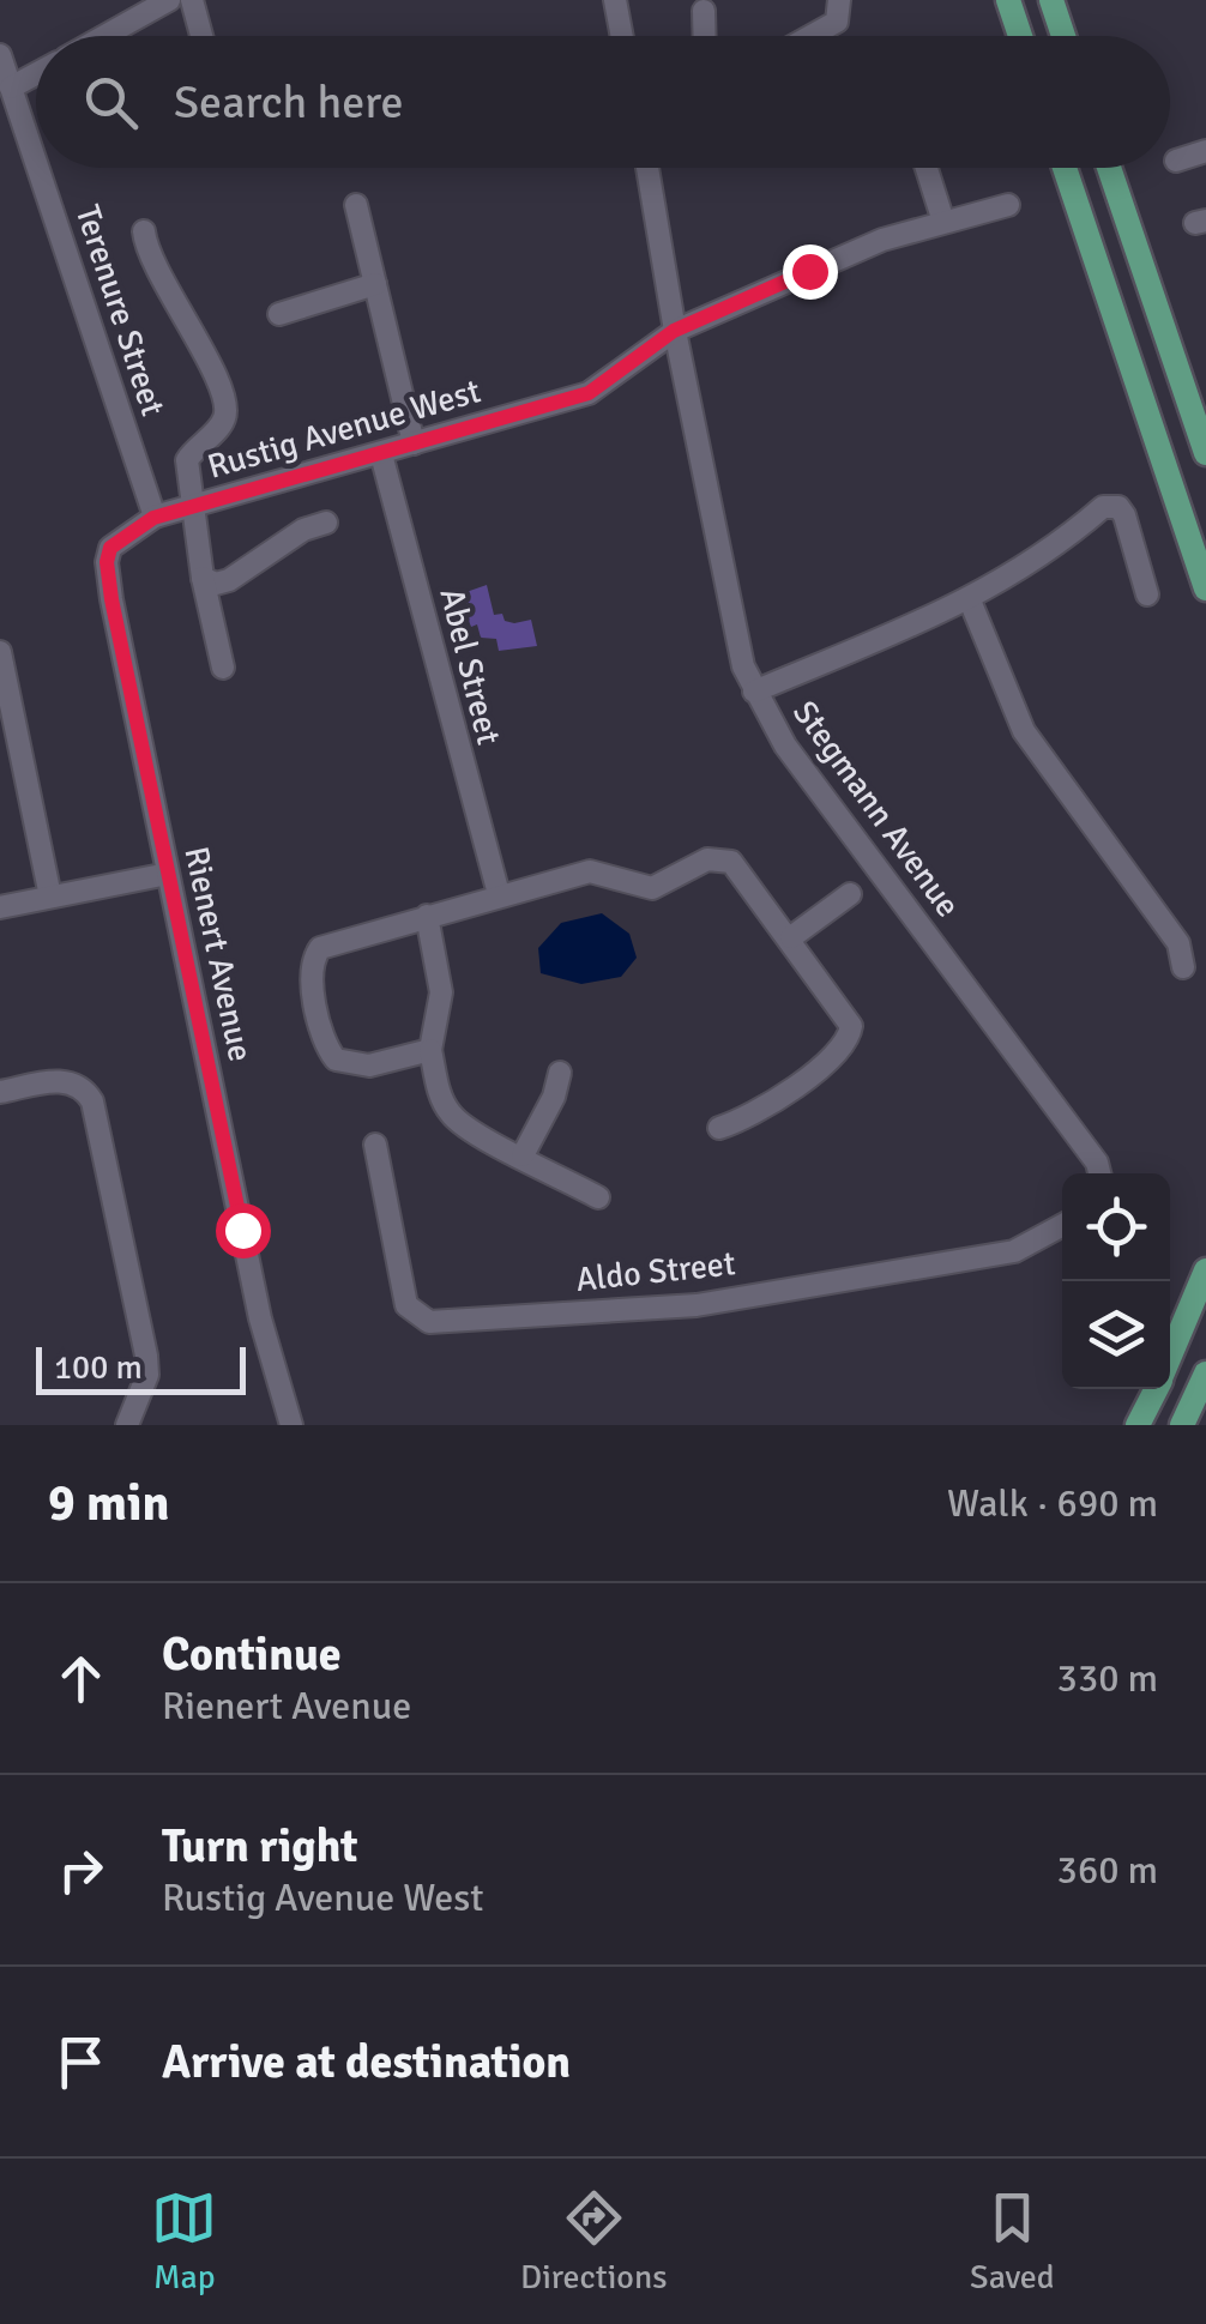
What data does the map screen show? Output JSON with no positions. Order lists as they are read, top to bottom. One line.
{"streets":{"street":["Terenure Street","Rustig Avenue West","Abel Street","Stegmann Avenue","Rienert Avenue","Aldo Street"]},"crossings":[["Terenure Street","Rustig Avenue West"],["Terenure Street","Rienert Avenue"],["Rustig Avenue West","Abel Street"],["Rustig Avenue West","Stegmann Avenue"],["Rustig Avenue West","Rienert Avenue"]],"scale_bar":"100 m","page":{"search":"Search here","scale":"100 m","heading":["9 min","Walk · 690 m"],"list":[["Continue","Rienert Avenue","330 m"],["Turn right","Rustig Avenue West","360 m"],"Arrive at destination"],"nav":["Map","Directions","Saved"]}}
